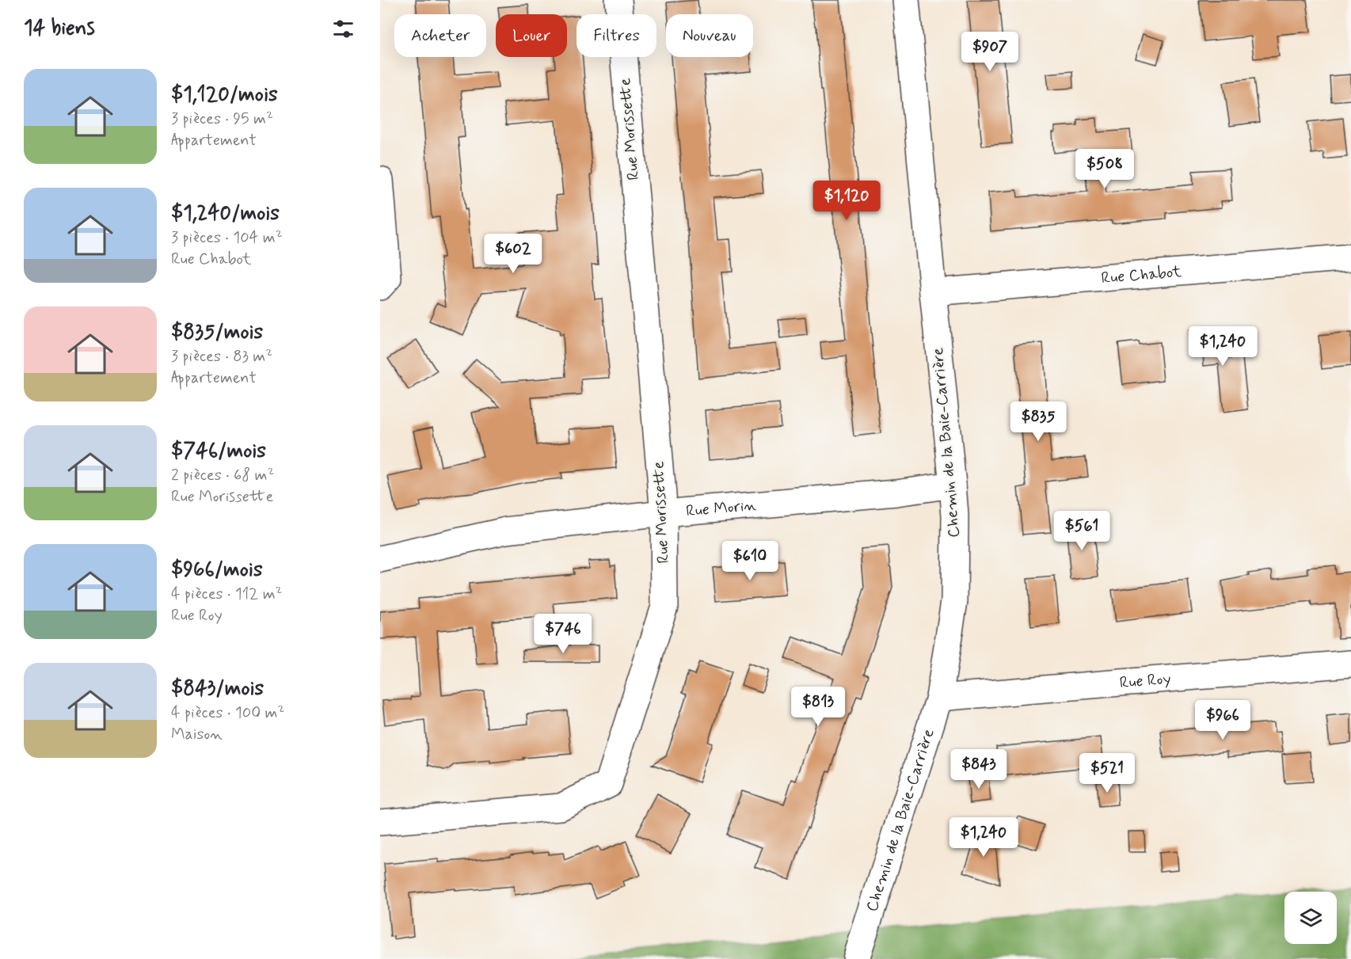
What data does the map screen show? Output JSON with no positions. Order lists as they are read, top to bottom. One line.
{"streets":{"street":["Rue Morissette","Rue Chabot","Chemin de la Baie-Carrière","Rue Morin","Rue Roy"]},"crossings":[["Rue Morissette","Rue Morin"],["Rue Chabot","Chemin de la Baie-Carrière"],["Chemin de la Baie-Carrière","Rue Morin"],["Chemin de la Baie-Carrière","Rue Roy"]],"page":{"heading":"14 biens","chip":["Acheter","Louer","Filtres","Nouveau"],"price":["$907","$508","$1,120","$602","$1,240","$835","$561","$610","$746","$813","$966","$843","$521","$1,240"],"list":[{"name":"$1,120/mois","note":"3 pièces · 95 m² · Appartement"},{"name":"$1,240/mois","note":"3 pièces · 104 m² · Rue Chabot"},{"name":"$835/mois","note":"3 pièces · 83 m² · Appartement"},{"name":"$746/mois","note":"2 pièces · 68 m² · Rue Morissette"},{"name":"$966/mois","note":"4 pièces · 112 m² · Rue Roy"},{"name":"$843/mois","note":"4 pièces · 100 m² · Maison"}]}}
